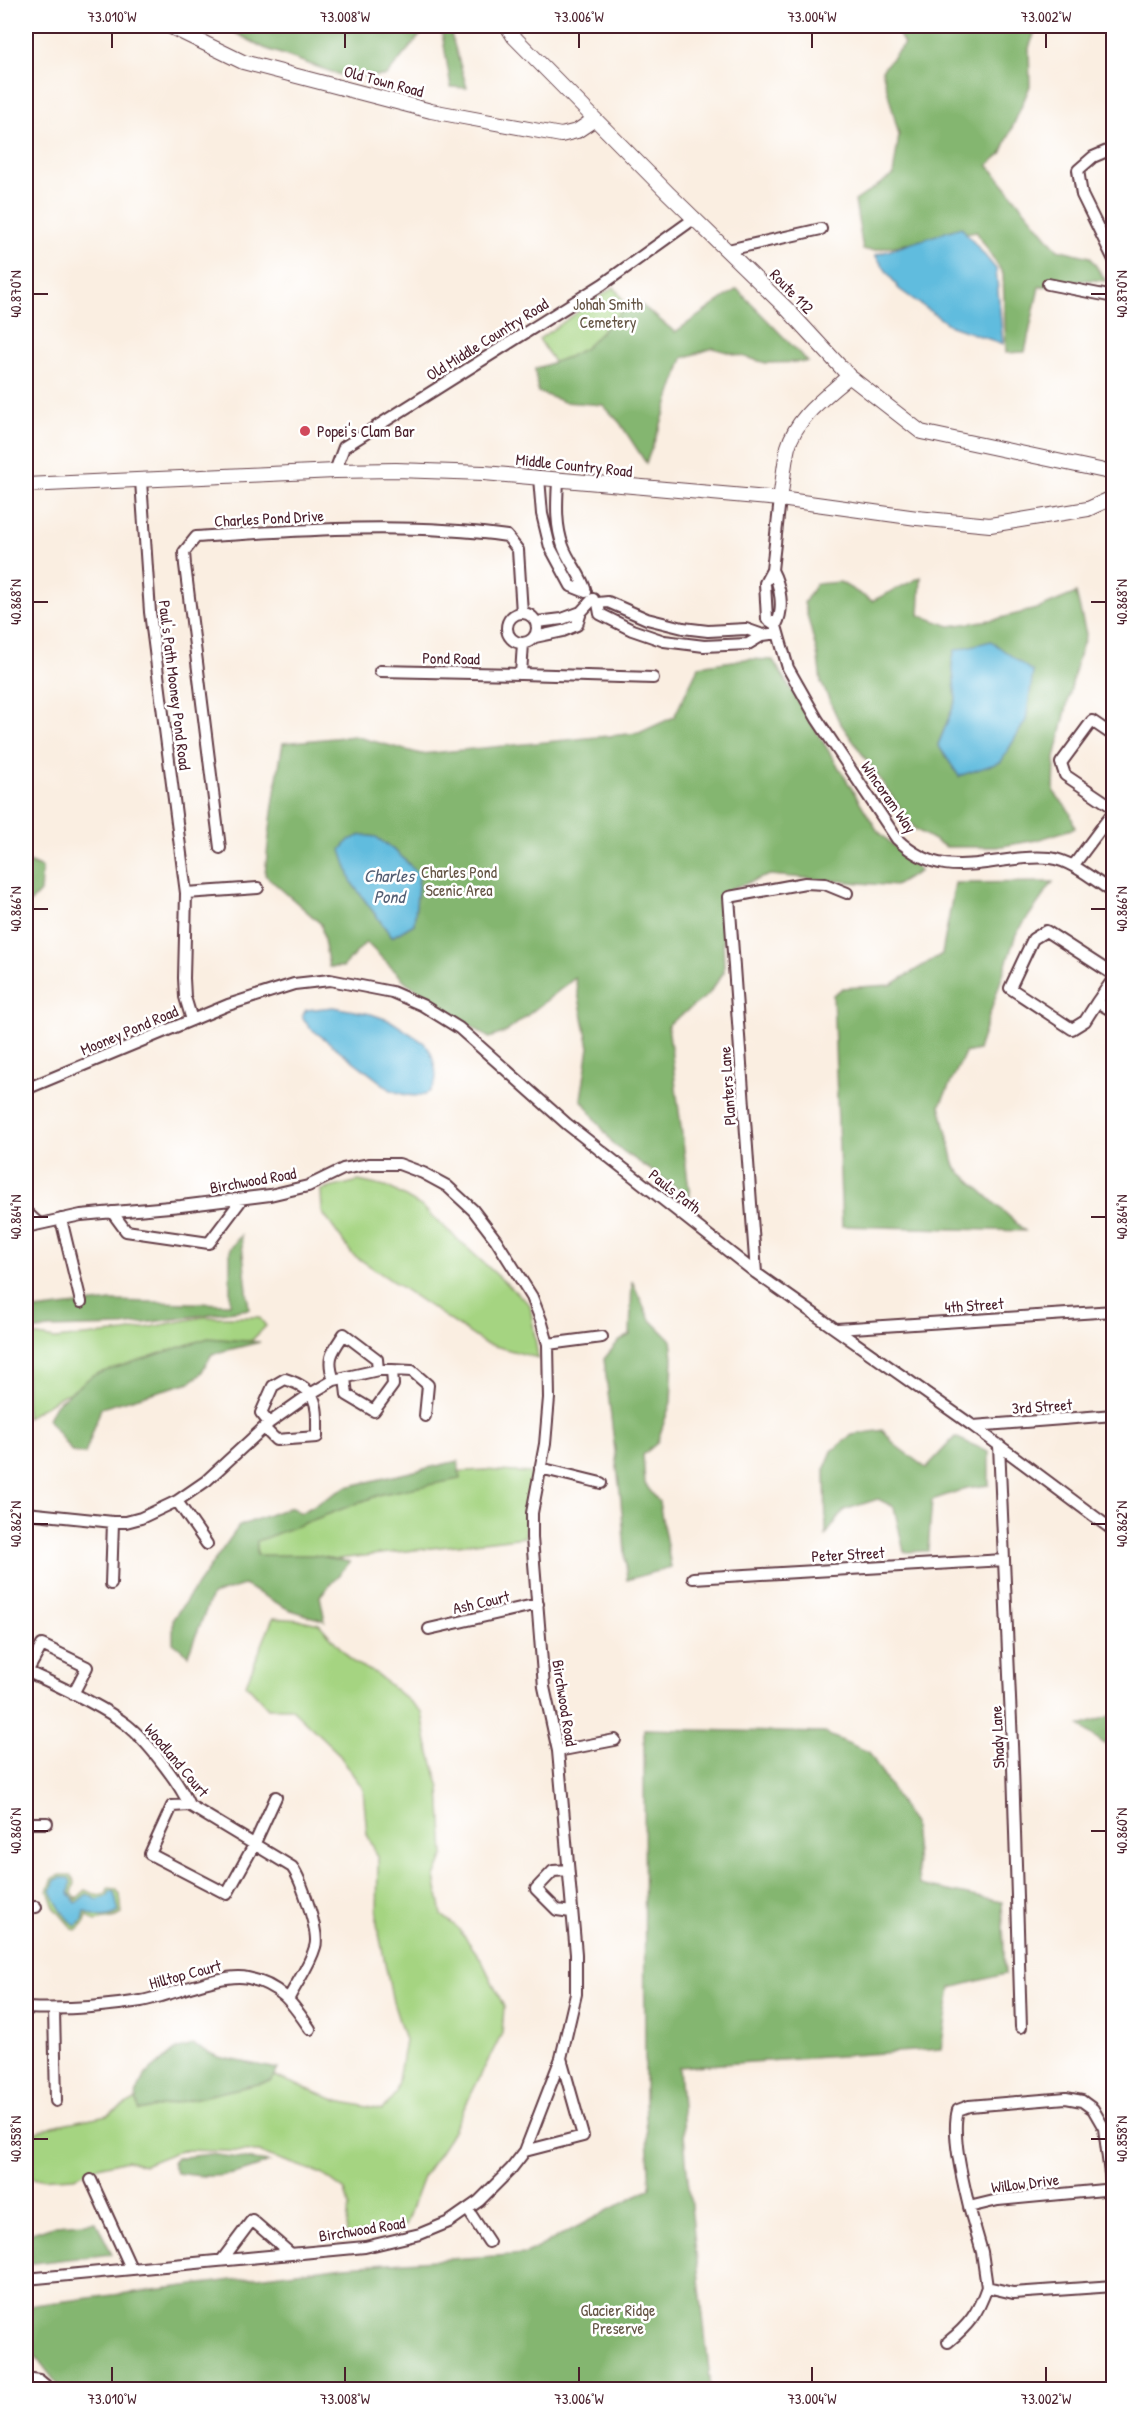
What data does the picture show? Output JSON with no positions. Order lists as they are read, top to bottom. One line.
{"streets":{"main road":["Old Town Road","Route 112","Middle Country Road"],"street":["Old Middle Country Road","Charles Pond Drive","Pond Road","Paul's Path Mooney Pond Road","Wincoram Way","Mooney Pond Road","Planters Lane","Birchwood Road","Pauls Path","4th Street","3rd Street","Peter Street","Ash Court","Shady Lane","Woodland Court","Hilltop Court","Willow Drive"]},"crossings":[["Old Town Road","Route 112"],["Route 112","Old Middle Country Road"],["Old Middle Country Road","Middle Country Road"],["Middle Country Road","Paul's Path Mooney Pond Road"],["Middle Country Road","Wincoram Way"],["Paul's Path Mooney Pond Road","Mooney Pond Road"],["Mooney Pond Road","Pauls Path"],["Planters Lane","Pauls Path"],["Birchwood Road","Ash Court"],["Pauls Path","4th Street"],["Pauls Path","3rd Street"],["Pauls Path","Shady Lane"],["Peter Street","Shady Lane"],["Woodland Court","Hilltop Court"]],"water":["Charles Pond"],"parks":["Johah Smith Cemetery","Charles Pond Scenic Area","Glacier Ridge Preserve"],"places":["Popei's Clam Bar"],"coordinates":["73.010°W","73.008°W","73.006°W","73.004°W","73.002°W","40.870°N","40.868°N","40.866°N","40.864°N","40.862°N","40.860°N","40.858°N"]}
